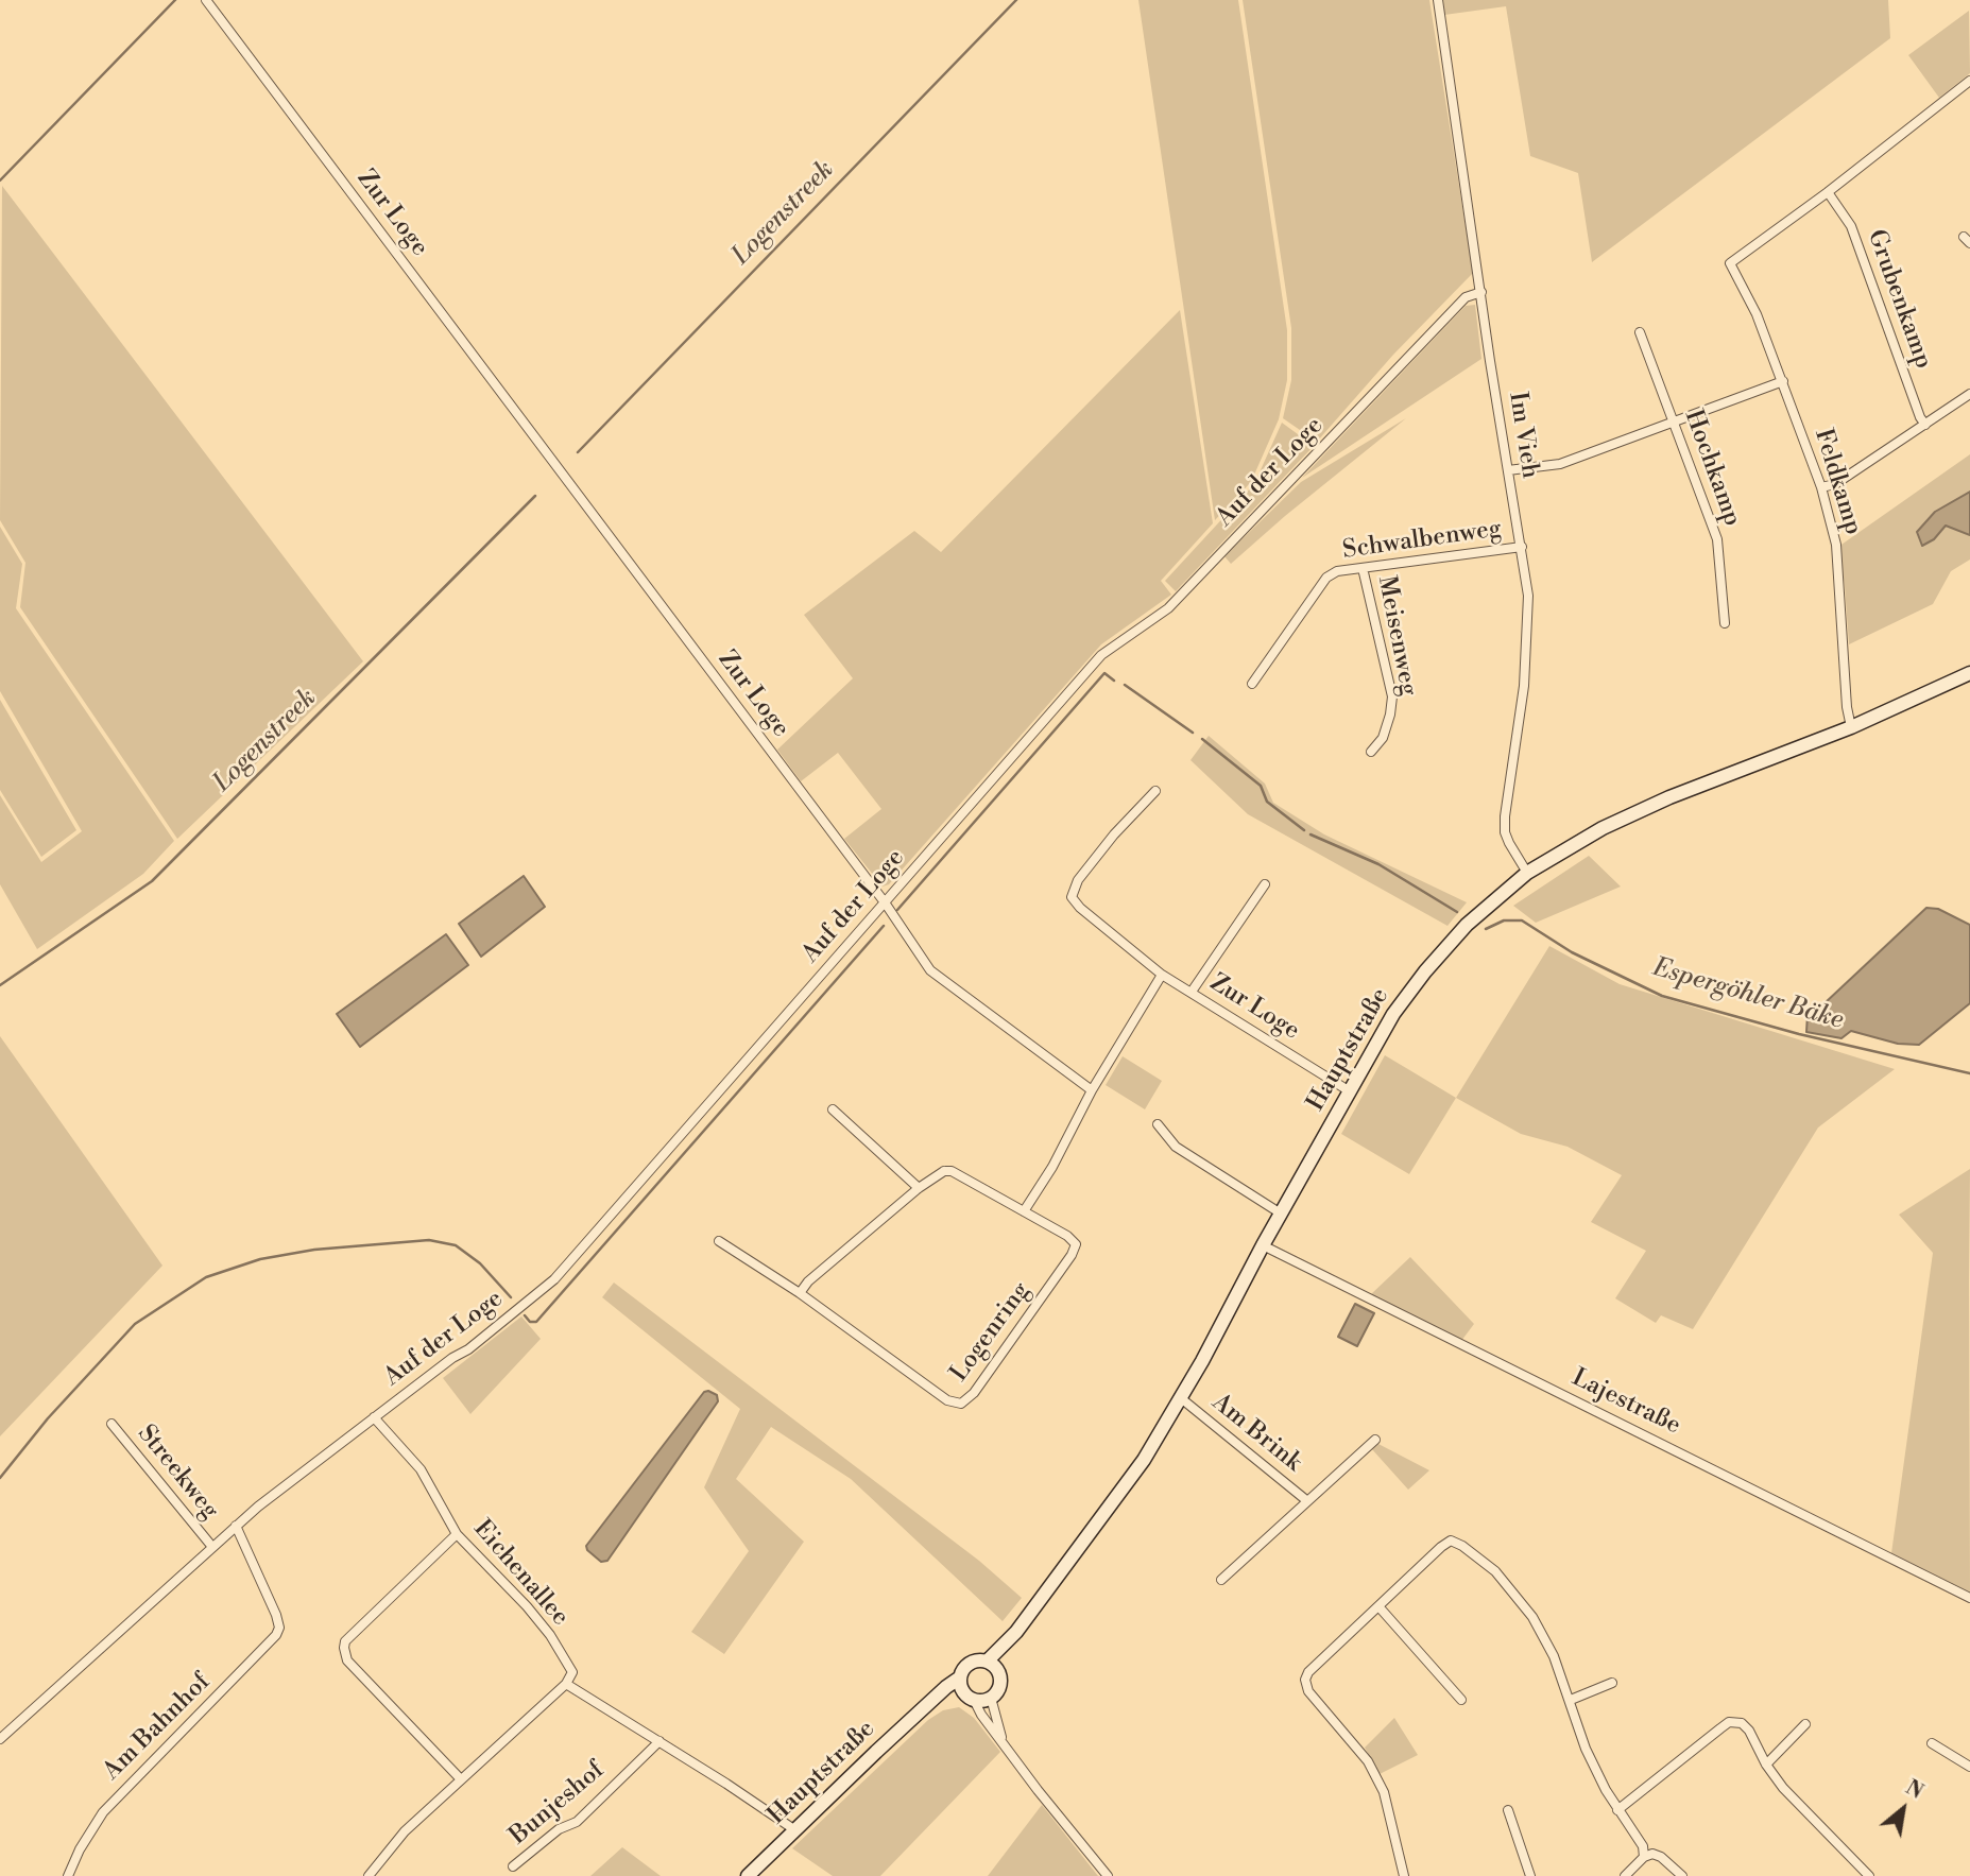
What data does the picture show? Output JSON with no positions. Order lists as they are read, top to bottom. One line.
{"streets":{"main road":["Hauptstraße"],"street":["Zur Loge","Grubenkamp","Im Vieh","Hochkamp","Auf der Loge","Feldkamp","Schwalbenweg","Meisenweg","Logenring","Lajestraße","Am Brink","Streekweg","Eichenallee","Am Bahnhof","Bunjeshof"]},"crossings":[["Zur Loge","Auf der Loge"],["Zur Loge","Hauptstraße"],["Grubenkamp","Feldkamp"],["Im Vieh","Auf der Loge"],["Im Vieh","Schwalbenweg"],["Im Vieh","Hauptstraße"],["Auf der Loge","Streekweg"],["Auf der Loge","Eichenallee"],["Auf der Loge","Am Bahnhof"],["Feldkamp","Hauptstraße"],["Schwalbenweg","Meisenweg"],["Hauptstraße","Lajestraße"],["Hauptstraße","Am Brink"]],"water":["Logenstreek","Espergöhler Bäke"],"north":"top right"}
